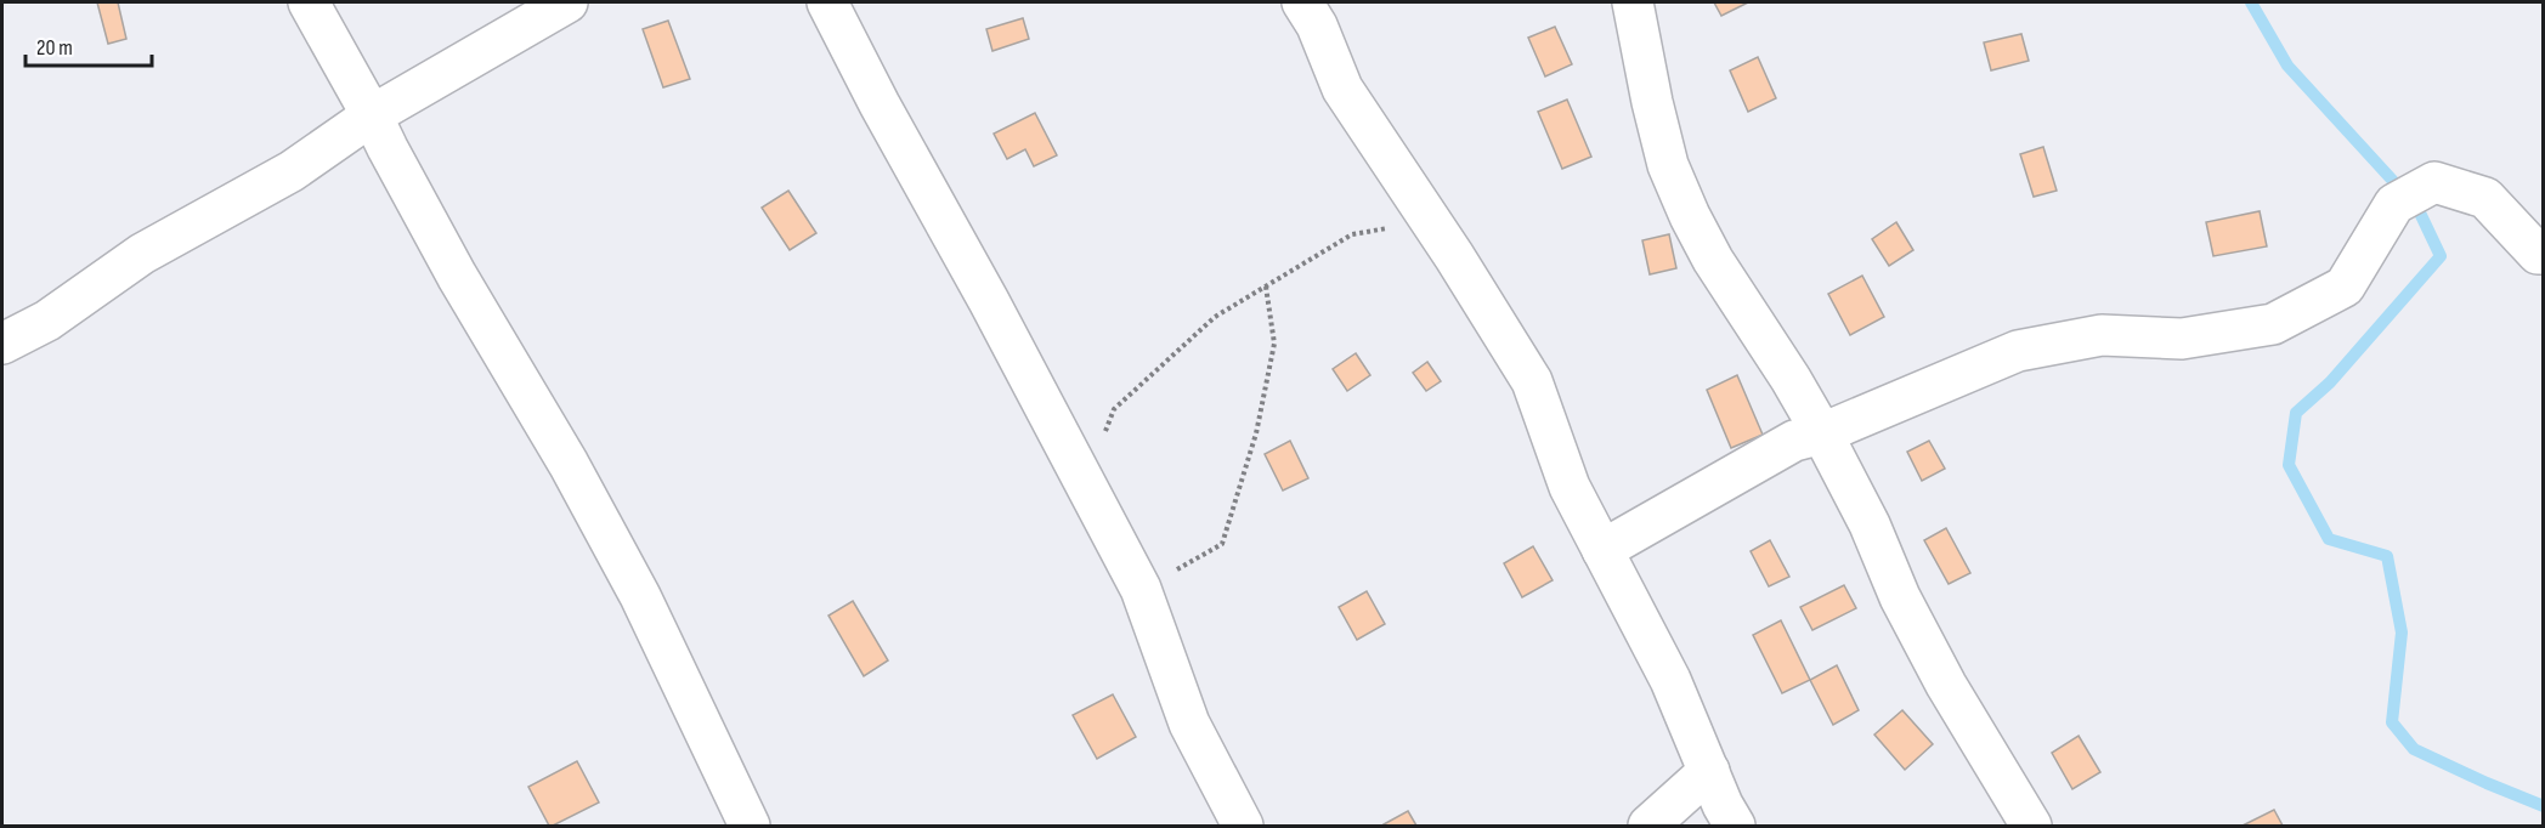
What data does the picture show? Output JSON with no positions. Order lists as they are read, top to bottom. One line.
{"scale_bar":"20 m"}
